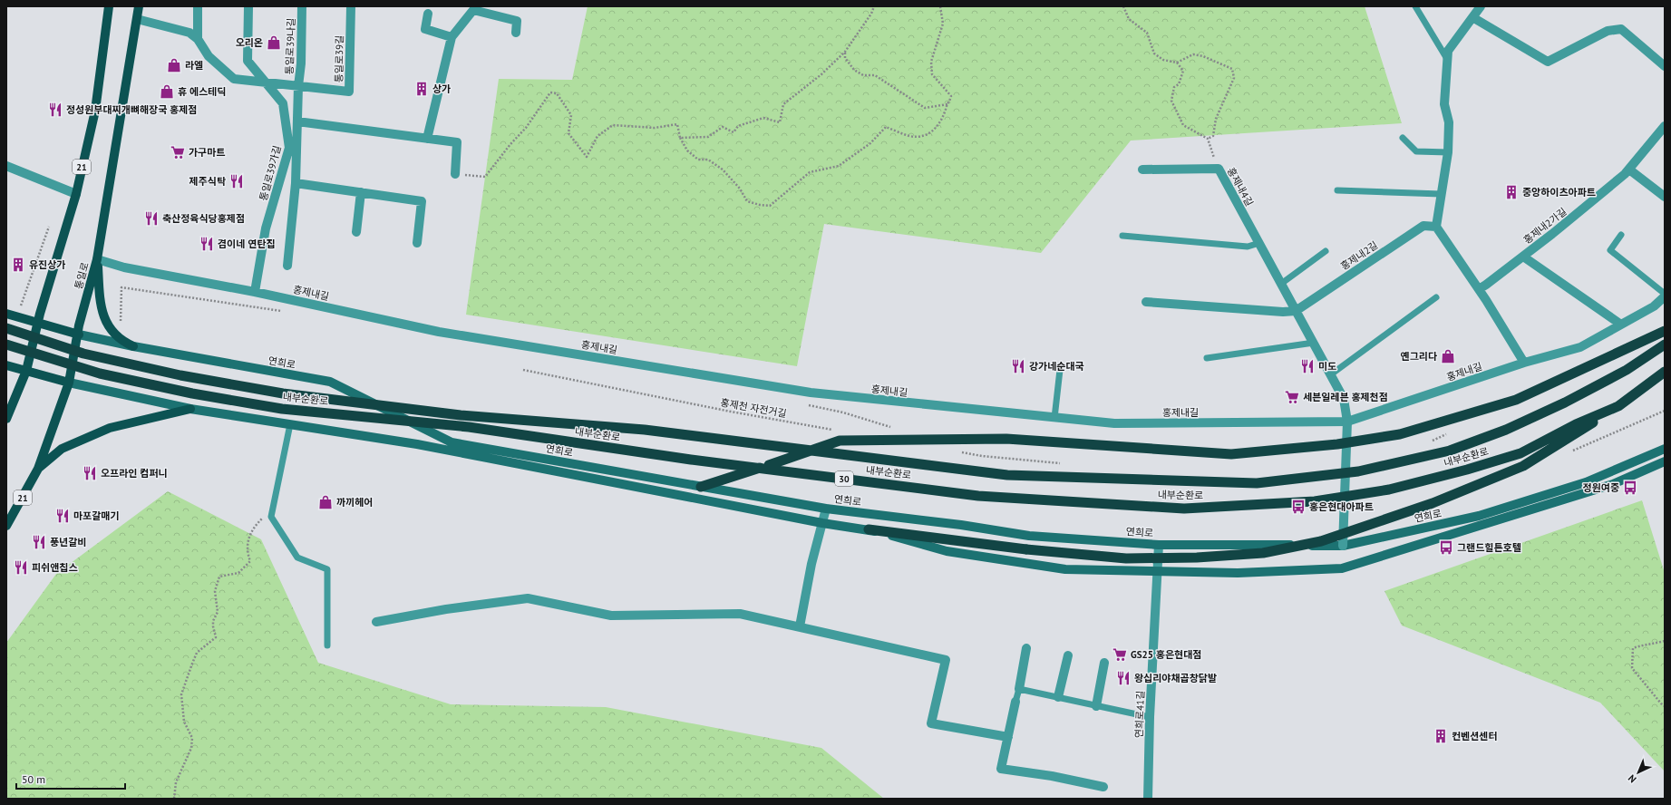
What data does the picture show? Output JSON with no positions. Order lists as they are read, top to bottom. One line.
{"streets":{"highway":["내부순환로","30"],"main road":["21","통일로","연희로"],"street":["통일로39나길","통일로39길","통일로39가길","홍제내4길","홍제내2가길","홍제내2길","홍제내길","연희로41길"],"path":["홍제천 자전거길"]},"crossings":[["통일로39나길","통일로39길"],["21","연희로"],["통일로39가길","홍제내길"],["홍제내4길","홍제내2길"],["홍제내4길","홍제내길"],["홍제내4길","연희로"],["통일로","홍제내길"],["통일로","연희로"],["연희로","연희로41길"]],"places":{"shop":["오리온","라엘","휴 에스테딕","옌그리다","까끼헤어"],"building":["상가","중앙하이츠아파트","유진상가","컨벤션센터"],"restaurant":["정성원부대찌개뼈해장국 홍제점","제주식탁","축산정육식당홍제점","겸이네 연탄집","강가네순대국","미도","오프라인 컴퍼니","마포갈매기","풍년갈비","피쉬앤칩스","왕십리야채곱창닭발"],"supermarket":["가구마트","세븐일레븐 홍제천점","GS25 홍은현대점"],"bus stop":["정원여중","홍은현대아파트","그랜드힐튼호텔"]},"scale_bar":"50 m","north":"bottom left"}
